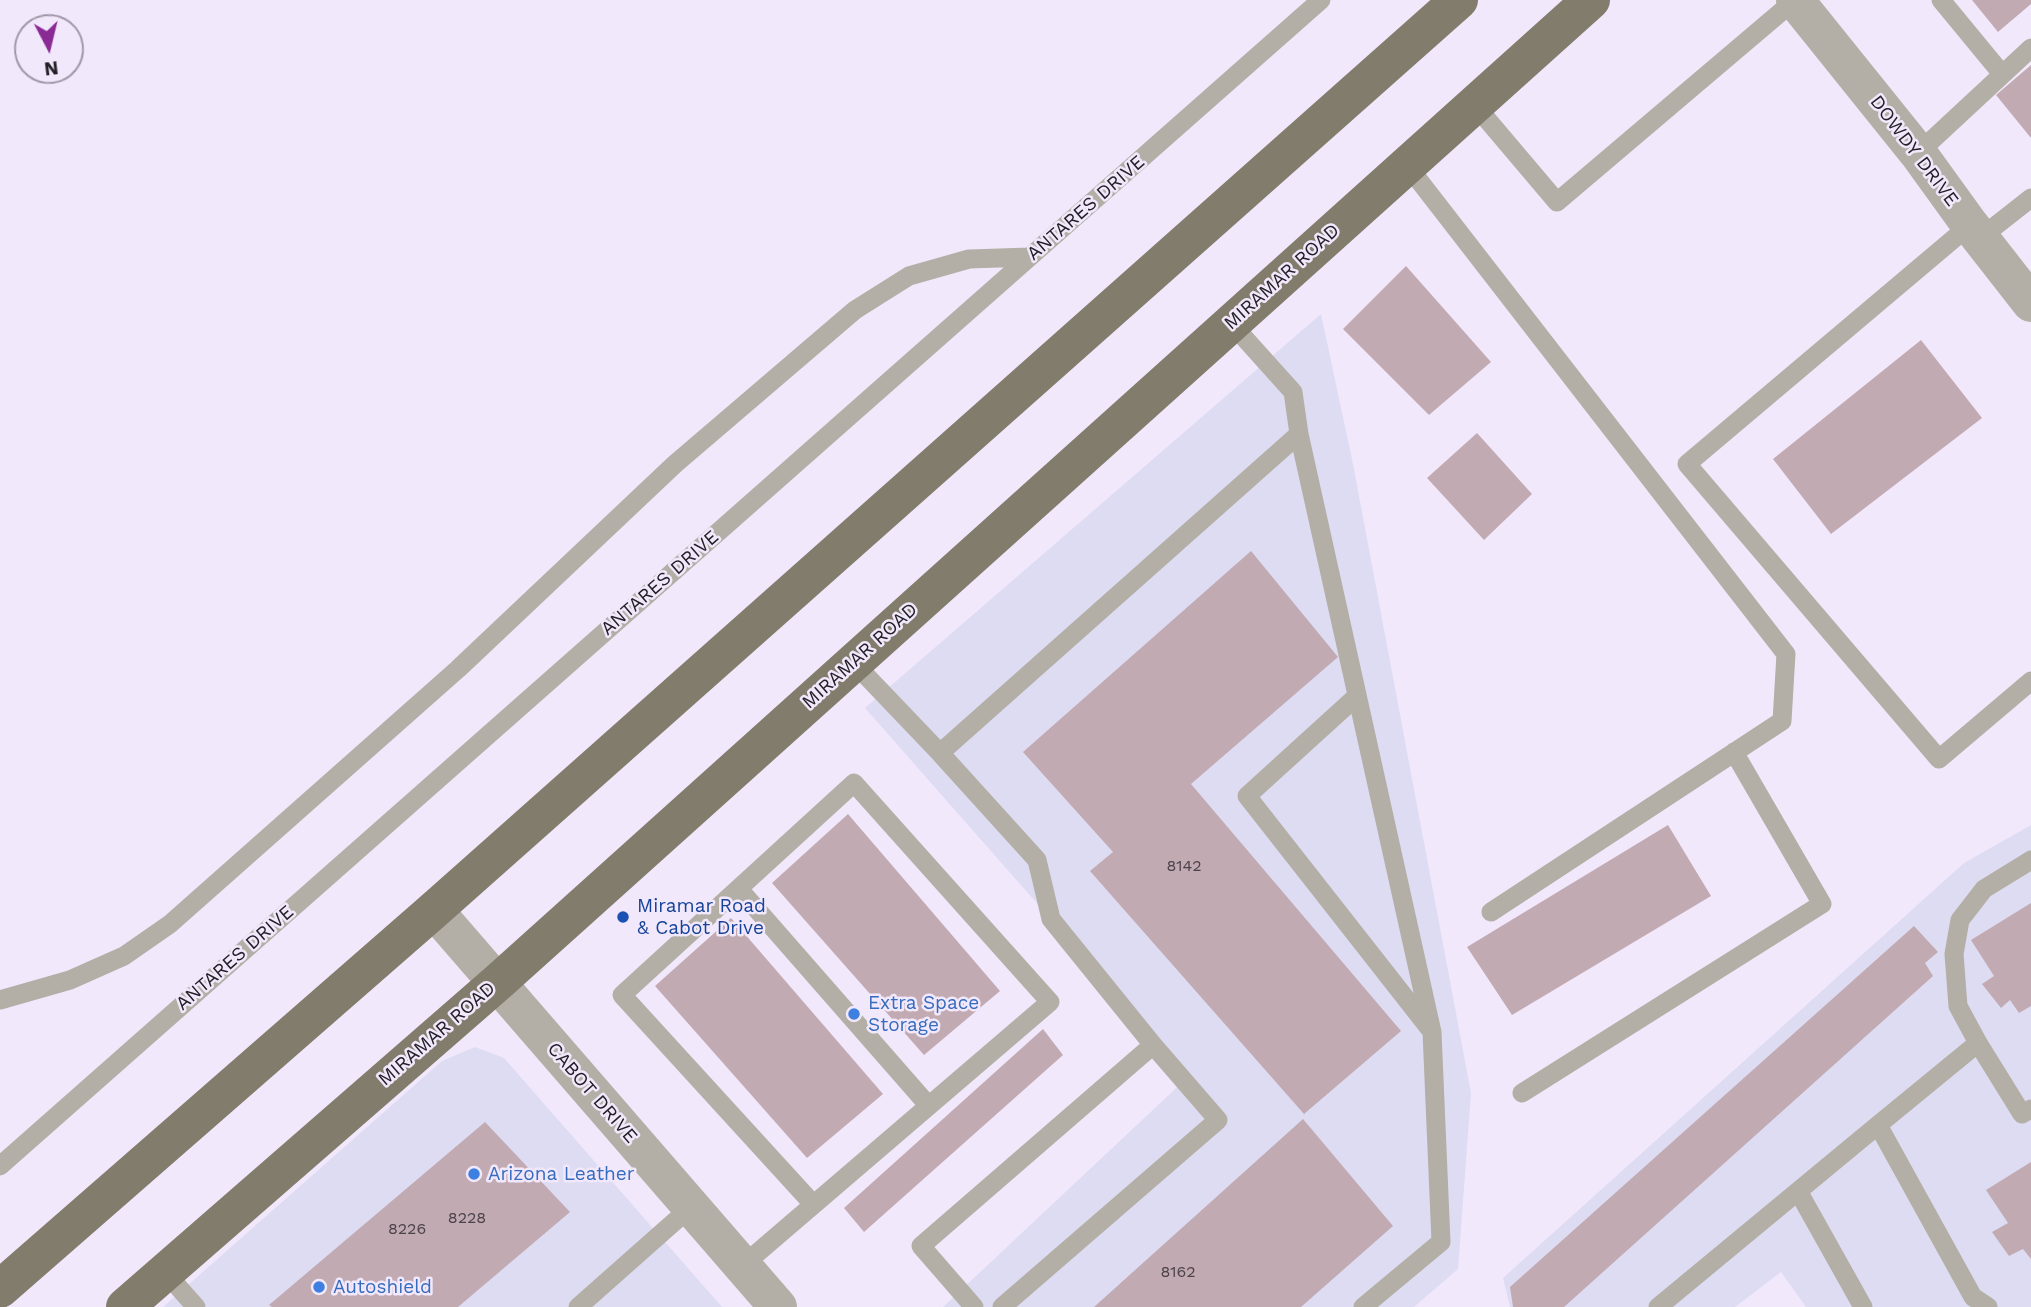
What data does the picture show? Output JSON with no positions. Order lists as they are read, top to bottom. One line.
{"streets":{"main road":["MIRAMAR ROAD"],"street":["DOWDY DRIVE","CABOT DRIVE"],"lane":["ANTARES DRIVE"]},"crossings":[["MIRAMAR ROAD","CABOT DRIVE"]],"places":["Miramar Road & Cabot Drive","Extra Space Storage","Arizona Leather","Autoshield"],"house_numbers":["8142","8228","8226","8162"],"north":"bottom"}
